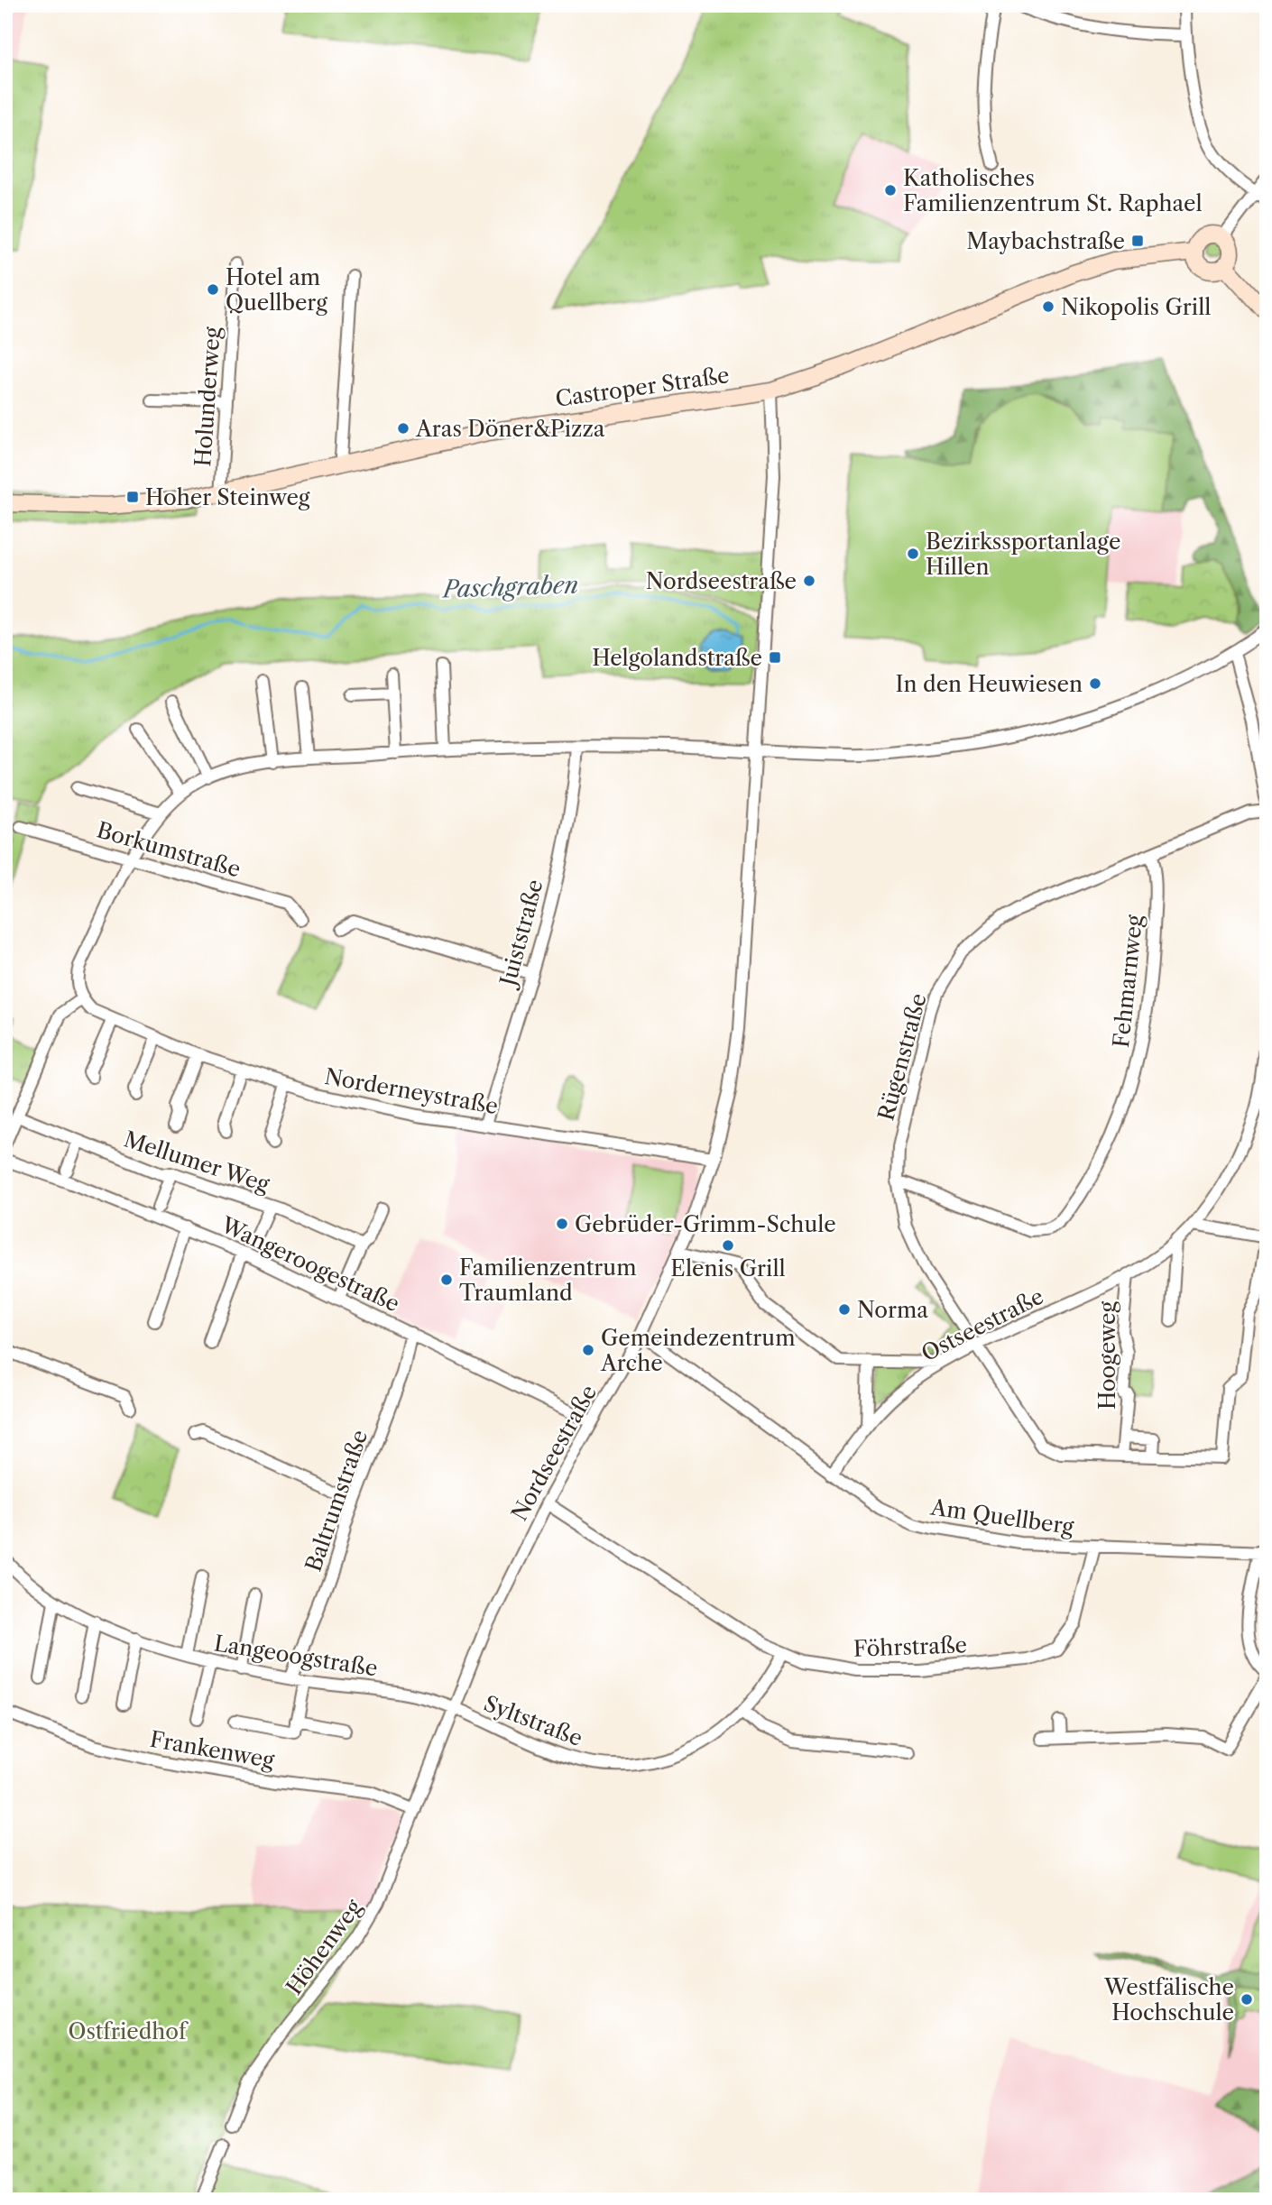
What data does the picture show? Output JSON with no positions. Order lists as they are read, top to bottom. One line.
{"streets":{"main road":["Castroper Straße"],"street":["Holunderweg","Borkumstraße","Juiststraße","Fehmarnweg","Rügenstraße","Norderneystraße","Mellumer Weg","Wangeroogestraße","Ostseestraße","Hoogeweg","Nordseestraße","Baltrumstraße","Am Quellberg","Föhrstraße","Langeoogstraße","Syltstraße","Frankenweg","Höhenweg"]},"crossings":[["Castroper Straße","Holunderweg"],["Castroper Straße","Nordseestraße"],["Juiststraße","Norderneystraße"],["Fehmarnweg","Rügenstraße"],["Rügenstraße","Ostseestraße"],["Rügenstraße","Hoogeweg"],["Norderneystraße","Nordseestraße"],["Wangeroogestraße","Nordseestraße"],["Wangeroogestraße","Baltrumstraße"],["Ostseestraße","Hoogeweg"],["Ostseestraße","Am Quellberg"],["Nordseestraße","Am Quellberg"],["Nordseestraße","Föhrstraße"],["Nordseestraße","Langeoogstraße"],["Nordseestraße","Syltstraße"],["Nordseestraße","Höhenweg"],["Baltrumstraße","Langeoogstraße"],["Am Quellberg","Föhrstraße"],["Föhrstraße","Syltstraße"],["Langeoogstraße","Syltstraße"],["Langeoogstraße","Höhenweg"],["Syltstraße","Höhenweg"],["Frankenweg","Höhenweg"]],"water":["Paschgraben"],"parks":["Ostfriedhof"],"places":{"other":["Katholisches Familienzentrum St. Raphael","Hotel am Quellberg","Nikopolis Grill","Aras Döner&Pizza","Bezirkssportanlage Hillen","Nordseestraße","In den Heuwiesen","Gebrüder-Grimm-Schule","Elenis Grill","Familienzentrum Traumland","Norma","Gemeindezentrum Arche","Westfälische Hochschule"],"transit":["Maybachstraße","Hoher Steinweg","Helgolandstraße"]}}
